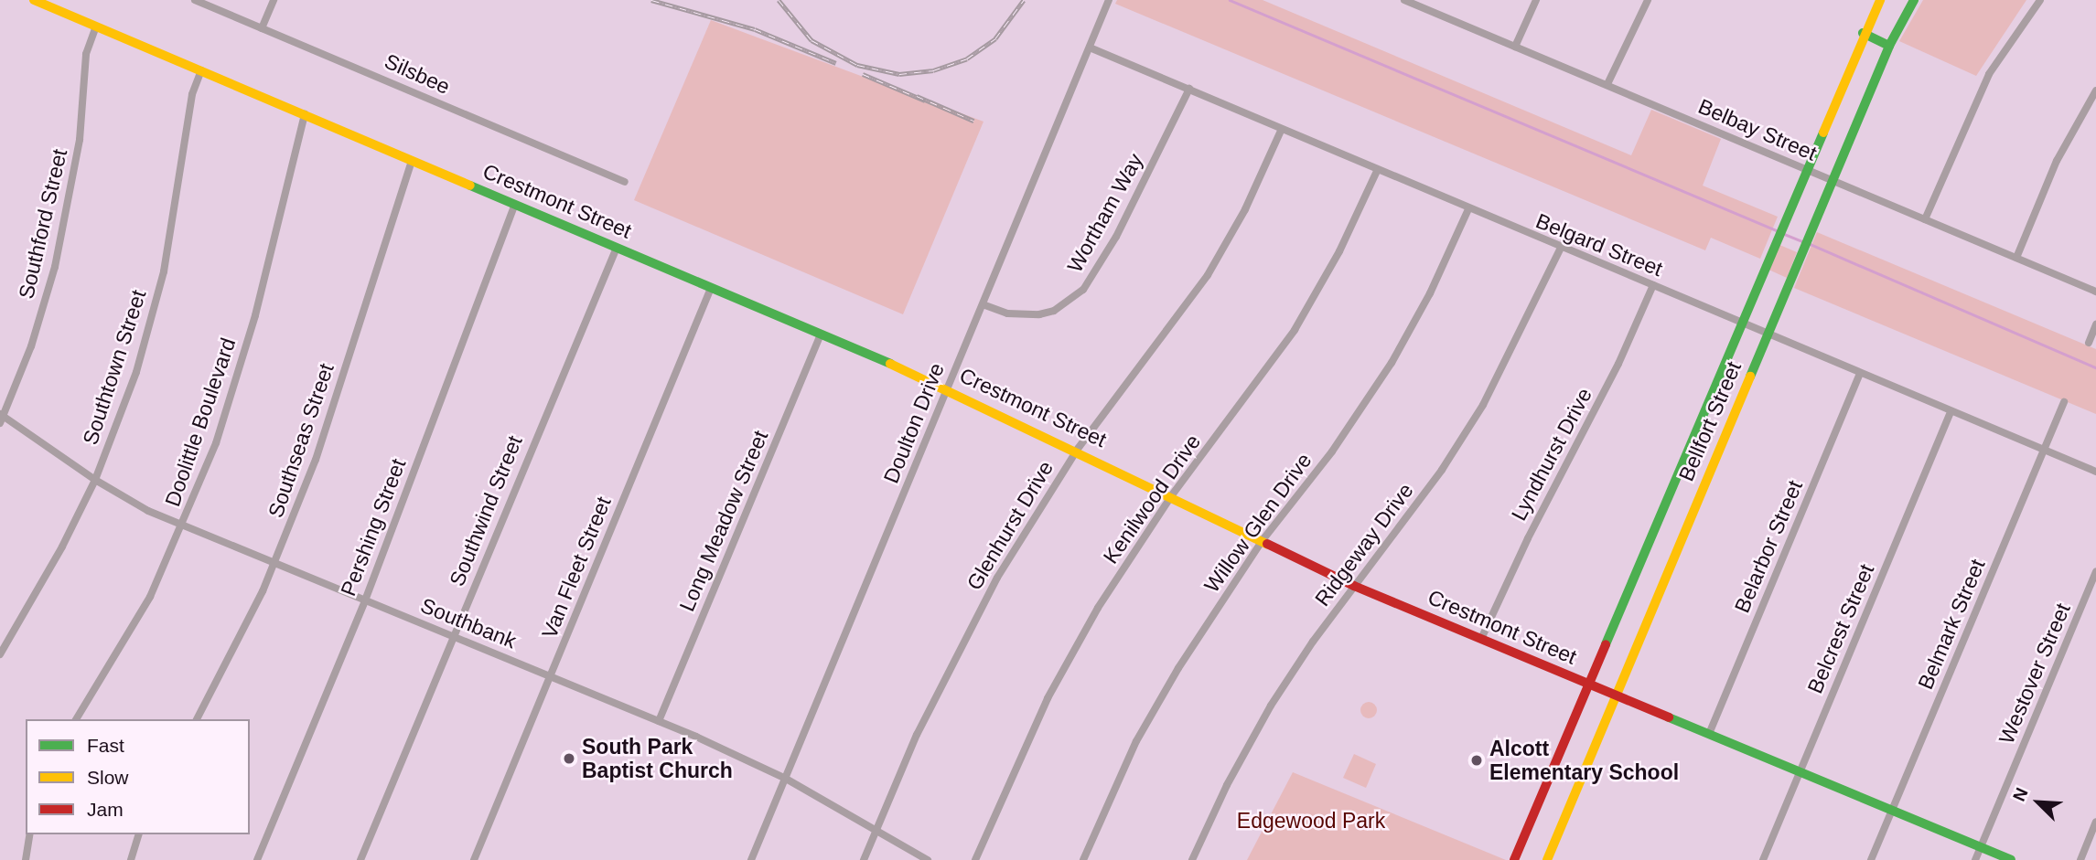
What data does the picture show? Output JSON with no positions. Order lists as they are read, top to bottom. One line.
{"streets":{"street":["Silsbee","Belbay Street","Crestmont Street","Wortham Way","Southford Street","Belgard Street","Southtown Street","Bellfort Street","Doolittle Boulevard","Doulton Drive","Southseas Street","Lyndhurst Drive","Kenilwood Drive","Southwind Street","Long Meadow Street","Willow Glen Drive","Glenhurst Drive","Pershing Street","Ridgeway Drive","Belarbor Street","Van Fleet Street","Southbank","Belmark Street","Belcrest Street","Westover Street"]},"crossings":[["Belbay Street","Bellfort Street"],["Crestmont Street","Southford Street"],["Crestmont Street","Southtown Street"],["Crestmont Street","Bellfort Street"],["Crestmont Street","Doolittle Boulevard"],["Crestmont Street","Doulton Drive"],["Crestmont Street","Southseas Street"],["Crestmont Street","Lyndhurst Drive"],["Crestmont Street","Kenilwood Drive"],["Crestmont Street","Southwind Street"],["Crestmont Street","Long Meadow Street"],["Crestmont Street","Willow Glen Drive"],["Crestmont Street","Glenhurst Drive"],["Crestmont Street","Pershing Street"],["Crestmont Street","Ridgeway Drive"],["Crestmont Street","Belarbor Street"],["Crestmont Street","Van Fleet Street"],["Crestmont Street","Belmark Street"],["Crestmont Street","Belcrest Street"],["Crestmont Street","Westover Street"],["Wortham Way","Belgard Street"],["Wortham Way","Doulton Drive"],["Southford Street","Southbank"],["Belgard Street","Bellfort Street"],["Belgard Street","Doulton Drive"],["Belgard Street","Lyndhurst Drive"],["Belgard Street","Kenilwood Drive"],["Belgard Street","Willow Glen Drive"],["Belgard Street","Glenhurst Drive"],["Belgard Street","Ridgeway Drive"],["Belgard Street","Belarbor Street"],["Belgard Street","Belmark Street"],["Belgard Street","Belcrest Street"],["Southtown Street","Southbank"],["Doolittle Boulevard","Southbank"],["Doulton Drive","Southbank"],["Southseas Street","Southbank"],["Southwind Street","Southbank"],["Long Meadow Street","Southbank"],["Glenhurst Drive","Southbank"],["Pershing Street","Southbank"],["Van Fleet Street","Southbank"]],"parks":["Edgewood Park"],"places":["South Park Baptist Church","Alcott Elementary School"],"legend":["Fast","Slow","Jam"],"north":"top left"}
